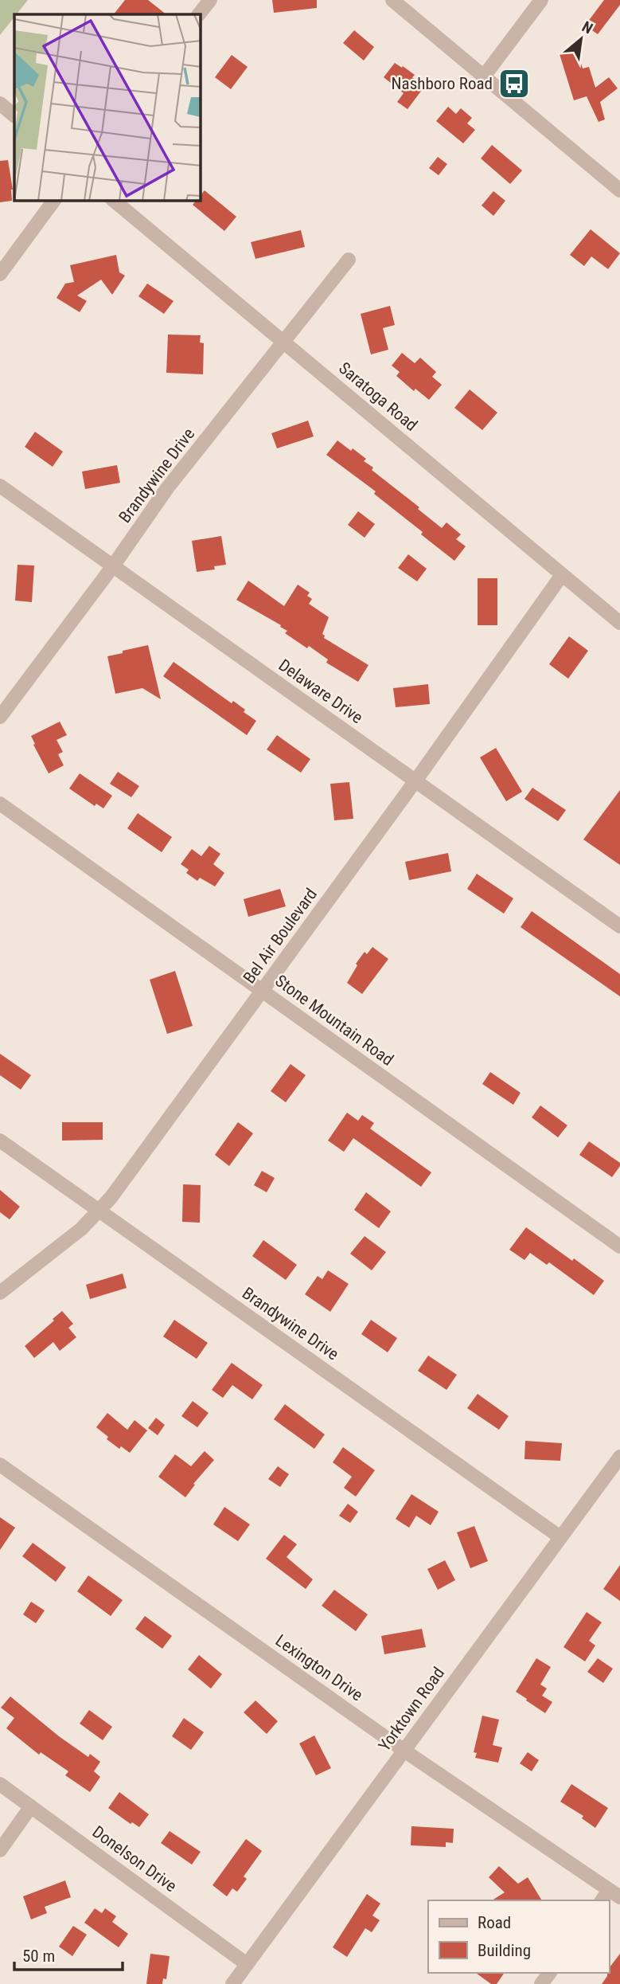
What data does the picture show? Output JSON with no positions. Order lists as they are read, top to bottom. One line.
{"streets":{"street":["Saratoga Road","Brandywine Drive","Delaware Drive","Bel Air Boulevard","Stone Mountain Road","Lexington Drive","Yorktown Road","Donelson Drive"]},"crossings":[["Saratoga Road","Brandywine Drive"],["Saratoga Road","Bel Air Boulevard"],["Brandywine Drive","Delaware Drive"],["Brandywine Drive","Bel Air Boulevard"],["Brandywine Drive","Yorktown Road"],["Delaware Drive","Bel Air Boulevard"],["Bel Air Boulevard","Stone Mountain Road"],["Lexington Drive","Yorktown Road"],["Yorktown Road","Donelson Drive"]],"places":{"bus stop":["Nashboro Road"]},"legend":["Road","Building"],"scale_bar":"50 m","north":"top right"}
